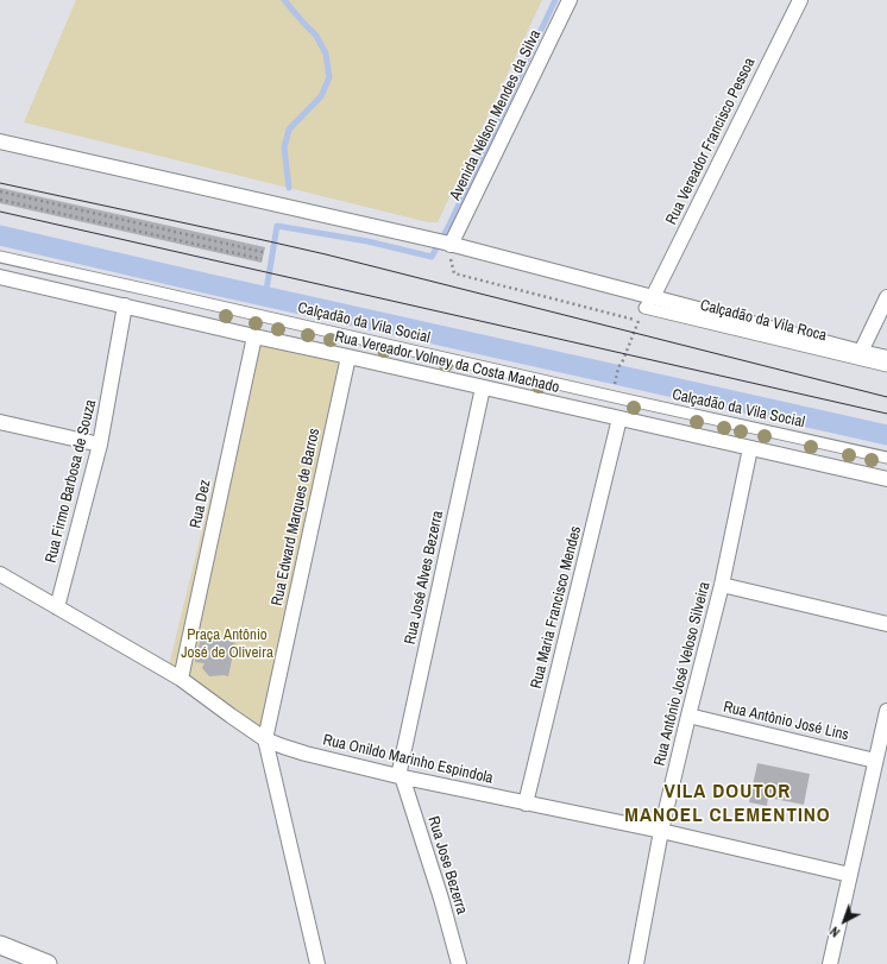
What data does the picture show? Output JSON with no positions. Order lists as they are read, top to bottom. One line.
{"streets":{"street":["Avenida Nélson Mendes da Silva","Rua Vereador Francisco Pessoa","Calçadão da Vila Roca","Calçadão da Vila Social","Rua Vereador Volney da Costa Machado","Rua Firmo Barbosa de Souza","Rua Dez","Rua Edward Marques de Barros","Rua José Alves Bezerra","Rua Maria Francisco Mendes","Rua Antônio José Veloso Silveira","Rua Antônio José Lins","Rua Onildo Marinho Espindola","Rua Jose Bezerra"]},"crossings":[["Rua Vereador Francisco Pessoa","Calçadão da Vila Roca"],["Rua Vereador Volney da Costa Machado","Rua Firmo Barbosa de Souza"],["Rua Vereador Volney da Costa Machado","Rua Dez"],["Rua Vereador Volney da Costa Machado","Rua Edward Marques de Barros"],["Rua Vereador Volney da Costa Machado","Rua José Alves Bezerra"],["Rua Vereador Volney da Costa Machado","Rua Maria Francisco Mendes"],["Rua Vereador Volney da Costa Machado","Rua Antônio José Veloso Silveira"],["Rua Firmo Barbosa de Souza","Rua Onildo Marinho Espindola"],["Rua Dez","Rua Onildo Marinho Espindola"],["Rua Edward Marques de Barros","Rua Onildo Marinho Espindola"],["Rua José Alves Bezerra","Rua Onildo Marinho Espindola"],["Rua José Alves Bezerra","Rua Jose Bezerra"],["Rua Maria Francisco Mendes","Rua Onildo Marinho Espindola"],["Rua Antônio José Veloso Silveira","Rua Antônio José Lins"],["Rua Antônio José Veloso Silveira","Rua Onildo Marinho Espindola"],["Rua Onildo Marinho Espindola","Rua Jose Bezerra"]],"districts":["VILA DOUTOR MANOEL CLEMENTINO"],"parks":["Praça Antônio José de Oliveira"],"north":"bottom left"}
